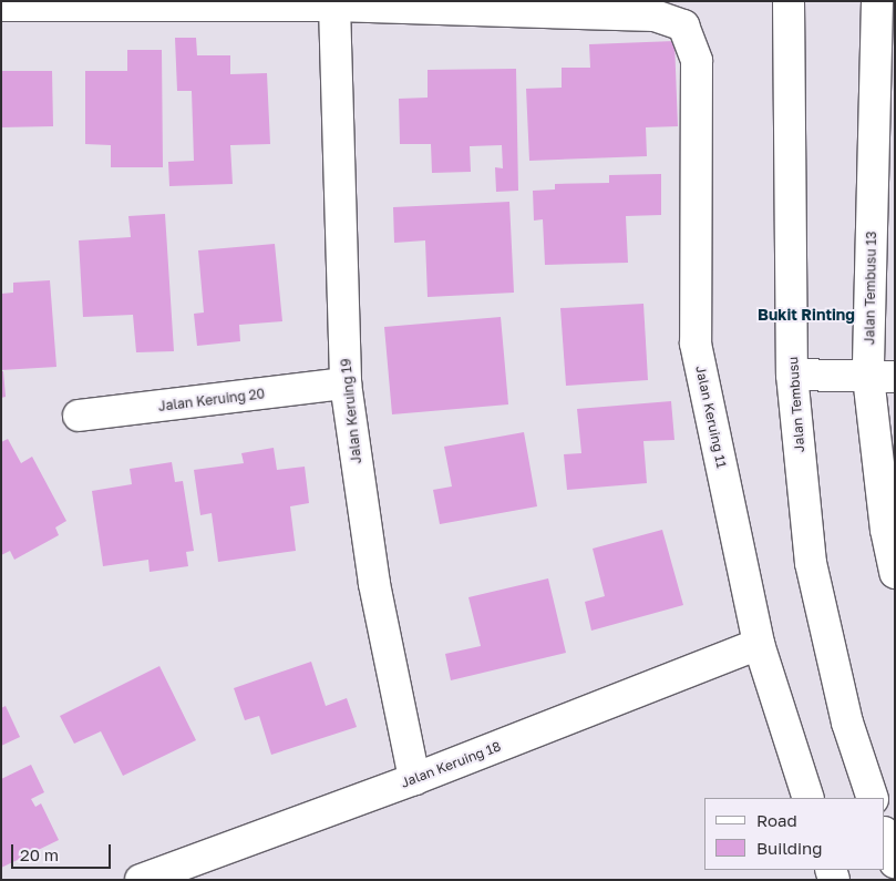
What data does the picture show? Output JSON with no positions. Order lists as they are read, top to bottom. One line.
{"streets":{"street":["Jalan Tembusu 13","Jalan Keruing 20","Jalan Tembusu","Jalan Keruing 19","Jalan Keruing 11","Jalan Keruing 18"]},"crossings":[["Jalan Keruing 20","Jalan Keruing 19"],["Jalan Keruing 19","Jalan Keruing 11"],["Jalan Keruing 19","Jalan Keruing 18"],["Jalan Keruing 11","Jalan Keruing 18"]],"districts":["Bukit Rinting"],"legend":["Road","Building"],"scale_bar":"20 m"}
